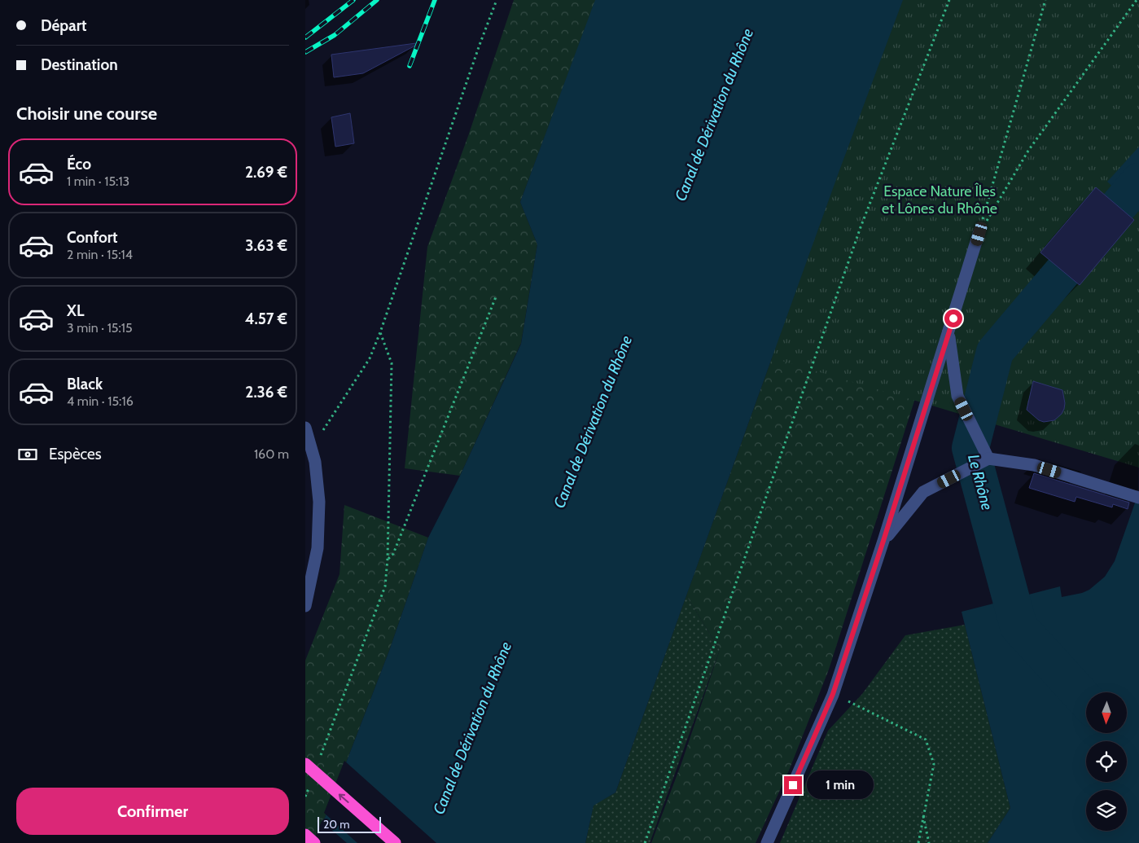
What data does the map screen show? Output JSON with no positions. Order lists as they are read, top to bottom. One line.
{"water":["Canal de Dérivation du Rhône","Le Rhône"],"parks":["Espace Nature Îles et Lônes du Rhône"],"scale_bar":"20 m","north":"bottom","page":{"banner":["Départ","Destination"],"heading":"Choisir une course","list":[{"name":"Éco","note":"1 min · 15:13","value":"2.69 €"},{"name":"Confort","note":"2 min · 15:14","value":"3.63 €"},{"name":"XL","note":"3 min · 15:15","value":"4.57 €"},{"name":"Black","note":"4 min · 15:16","value":"2.36 €"}],"pay":["Espèces","160 m"],"bubble":"1 min","buttons":"Confirmer","scale":"20 m"}}
